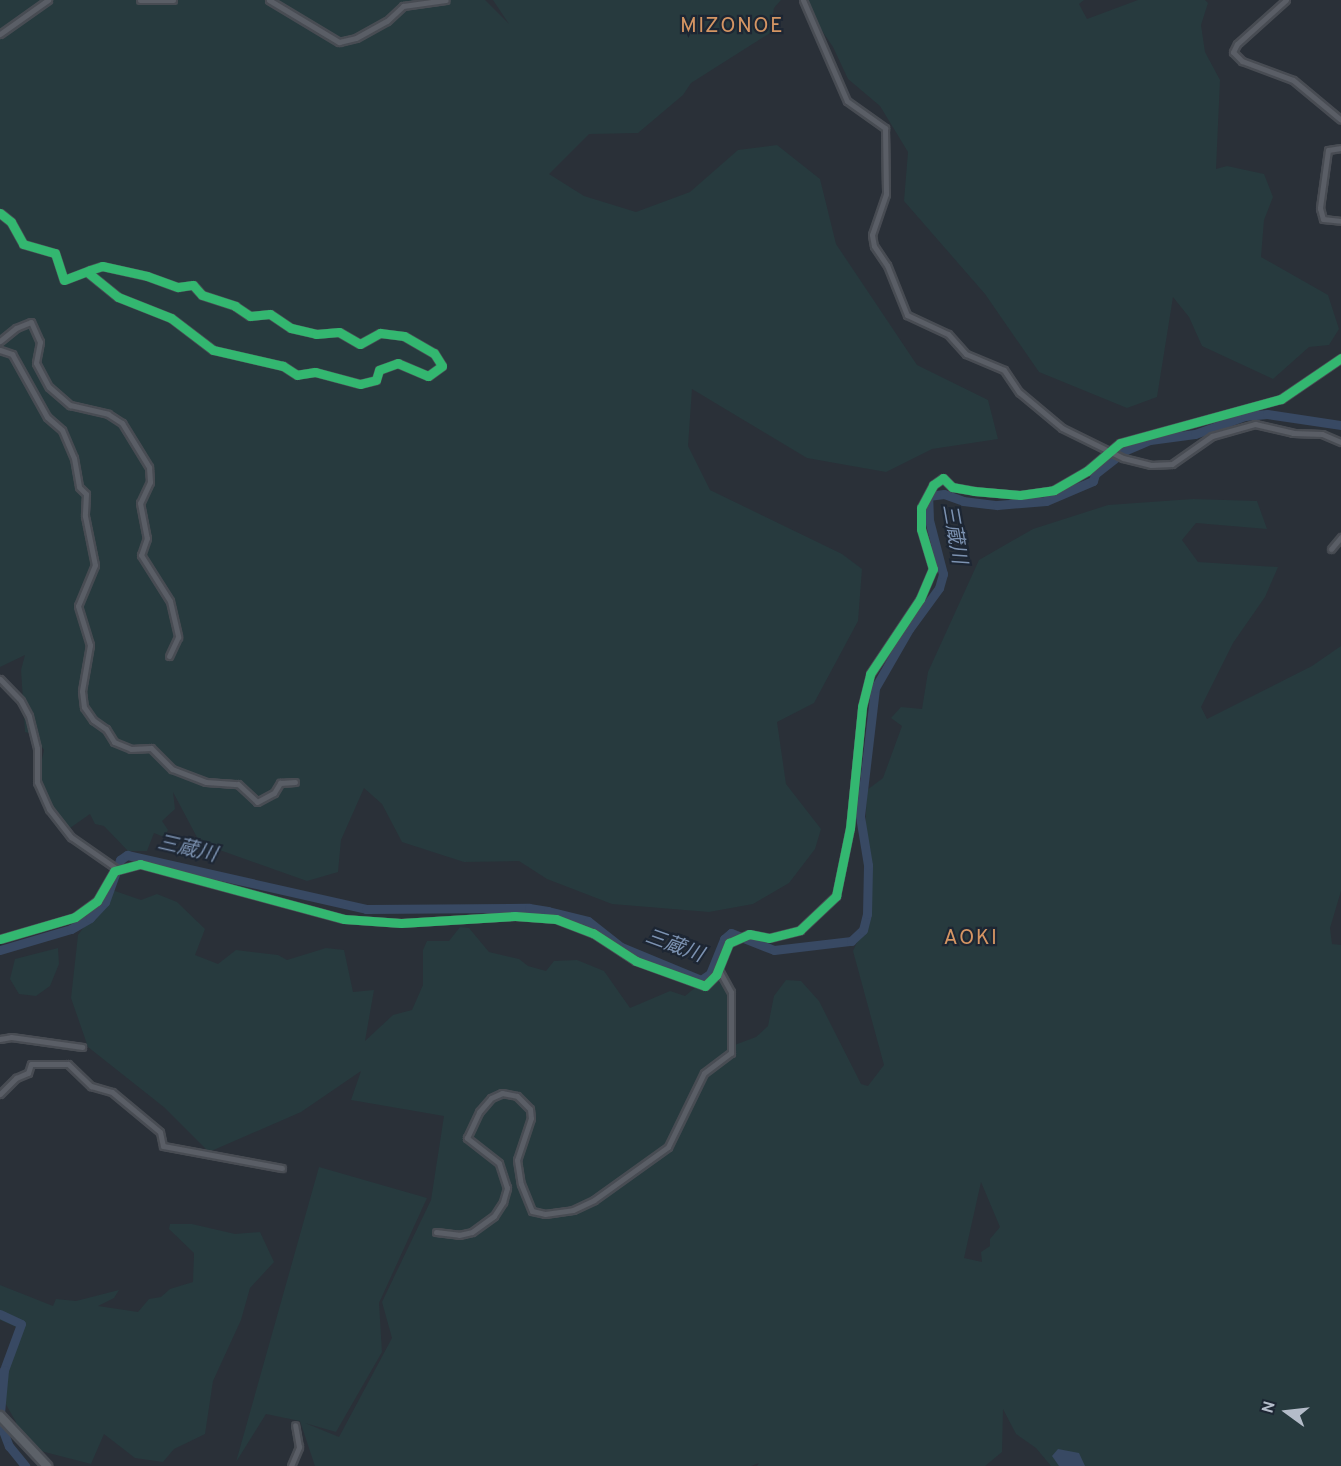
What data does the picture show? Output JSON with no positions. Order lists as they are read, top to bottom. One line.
{"districts":["MIZONOE","AOKI"],"water":["三蔵川"],"north":"left"}
